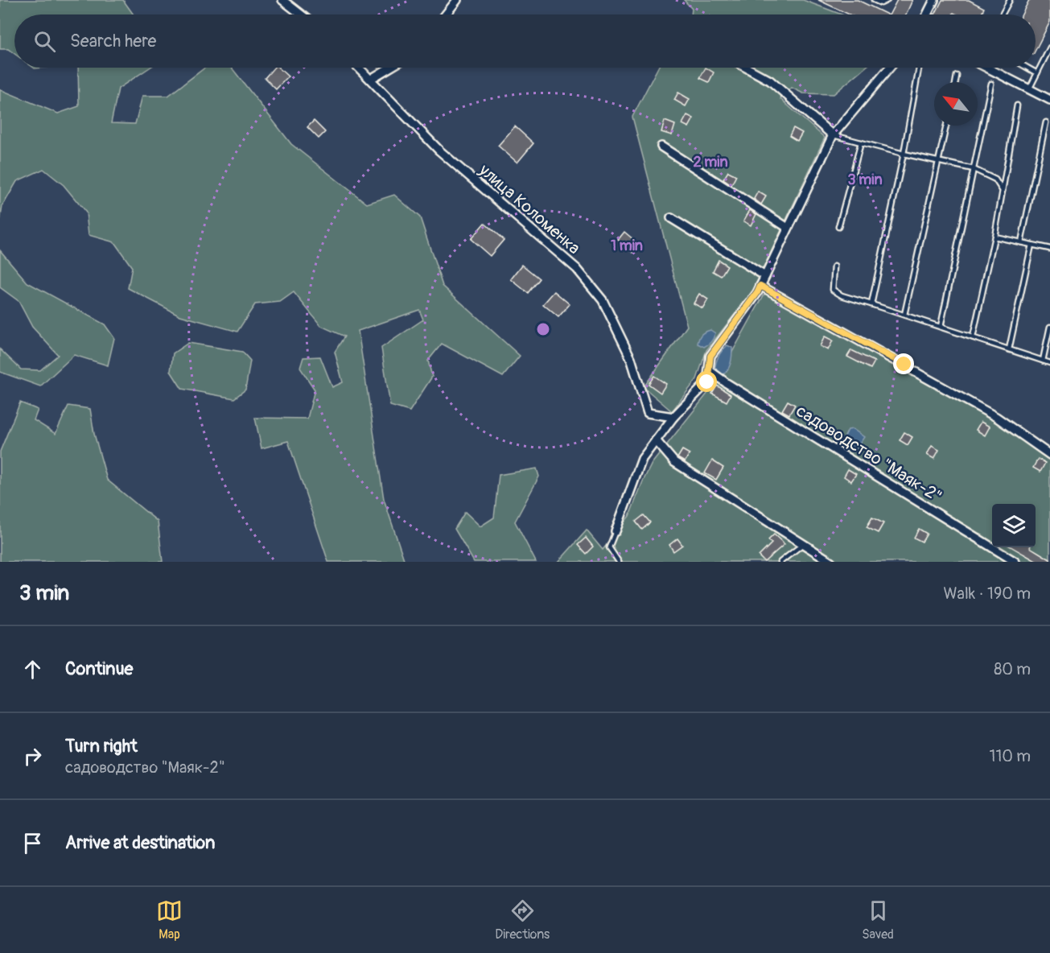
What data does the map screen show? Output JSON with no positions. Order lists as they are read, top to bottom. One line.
{"streets":{"street":["улица Коломенка","садоводство \"Маяк-2\""]},"north":"top left","page":{"search":"Search here","heading":["3 min","Walk · 190 m"],"list":[["Continue","80 m"],["Turn right","садоводство \"Маяк-2\"","110 m"],"Arrive at destination"],"nav":["Map","Directions","Saved"]},"rings":["2 min","3 min","1 min"]}
